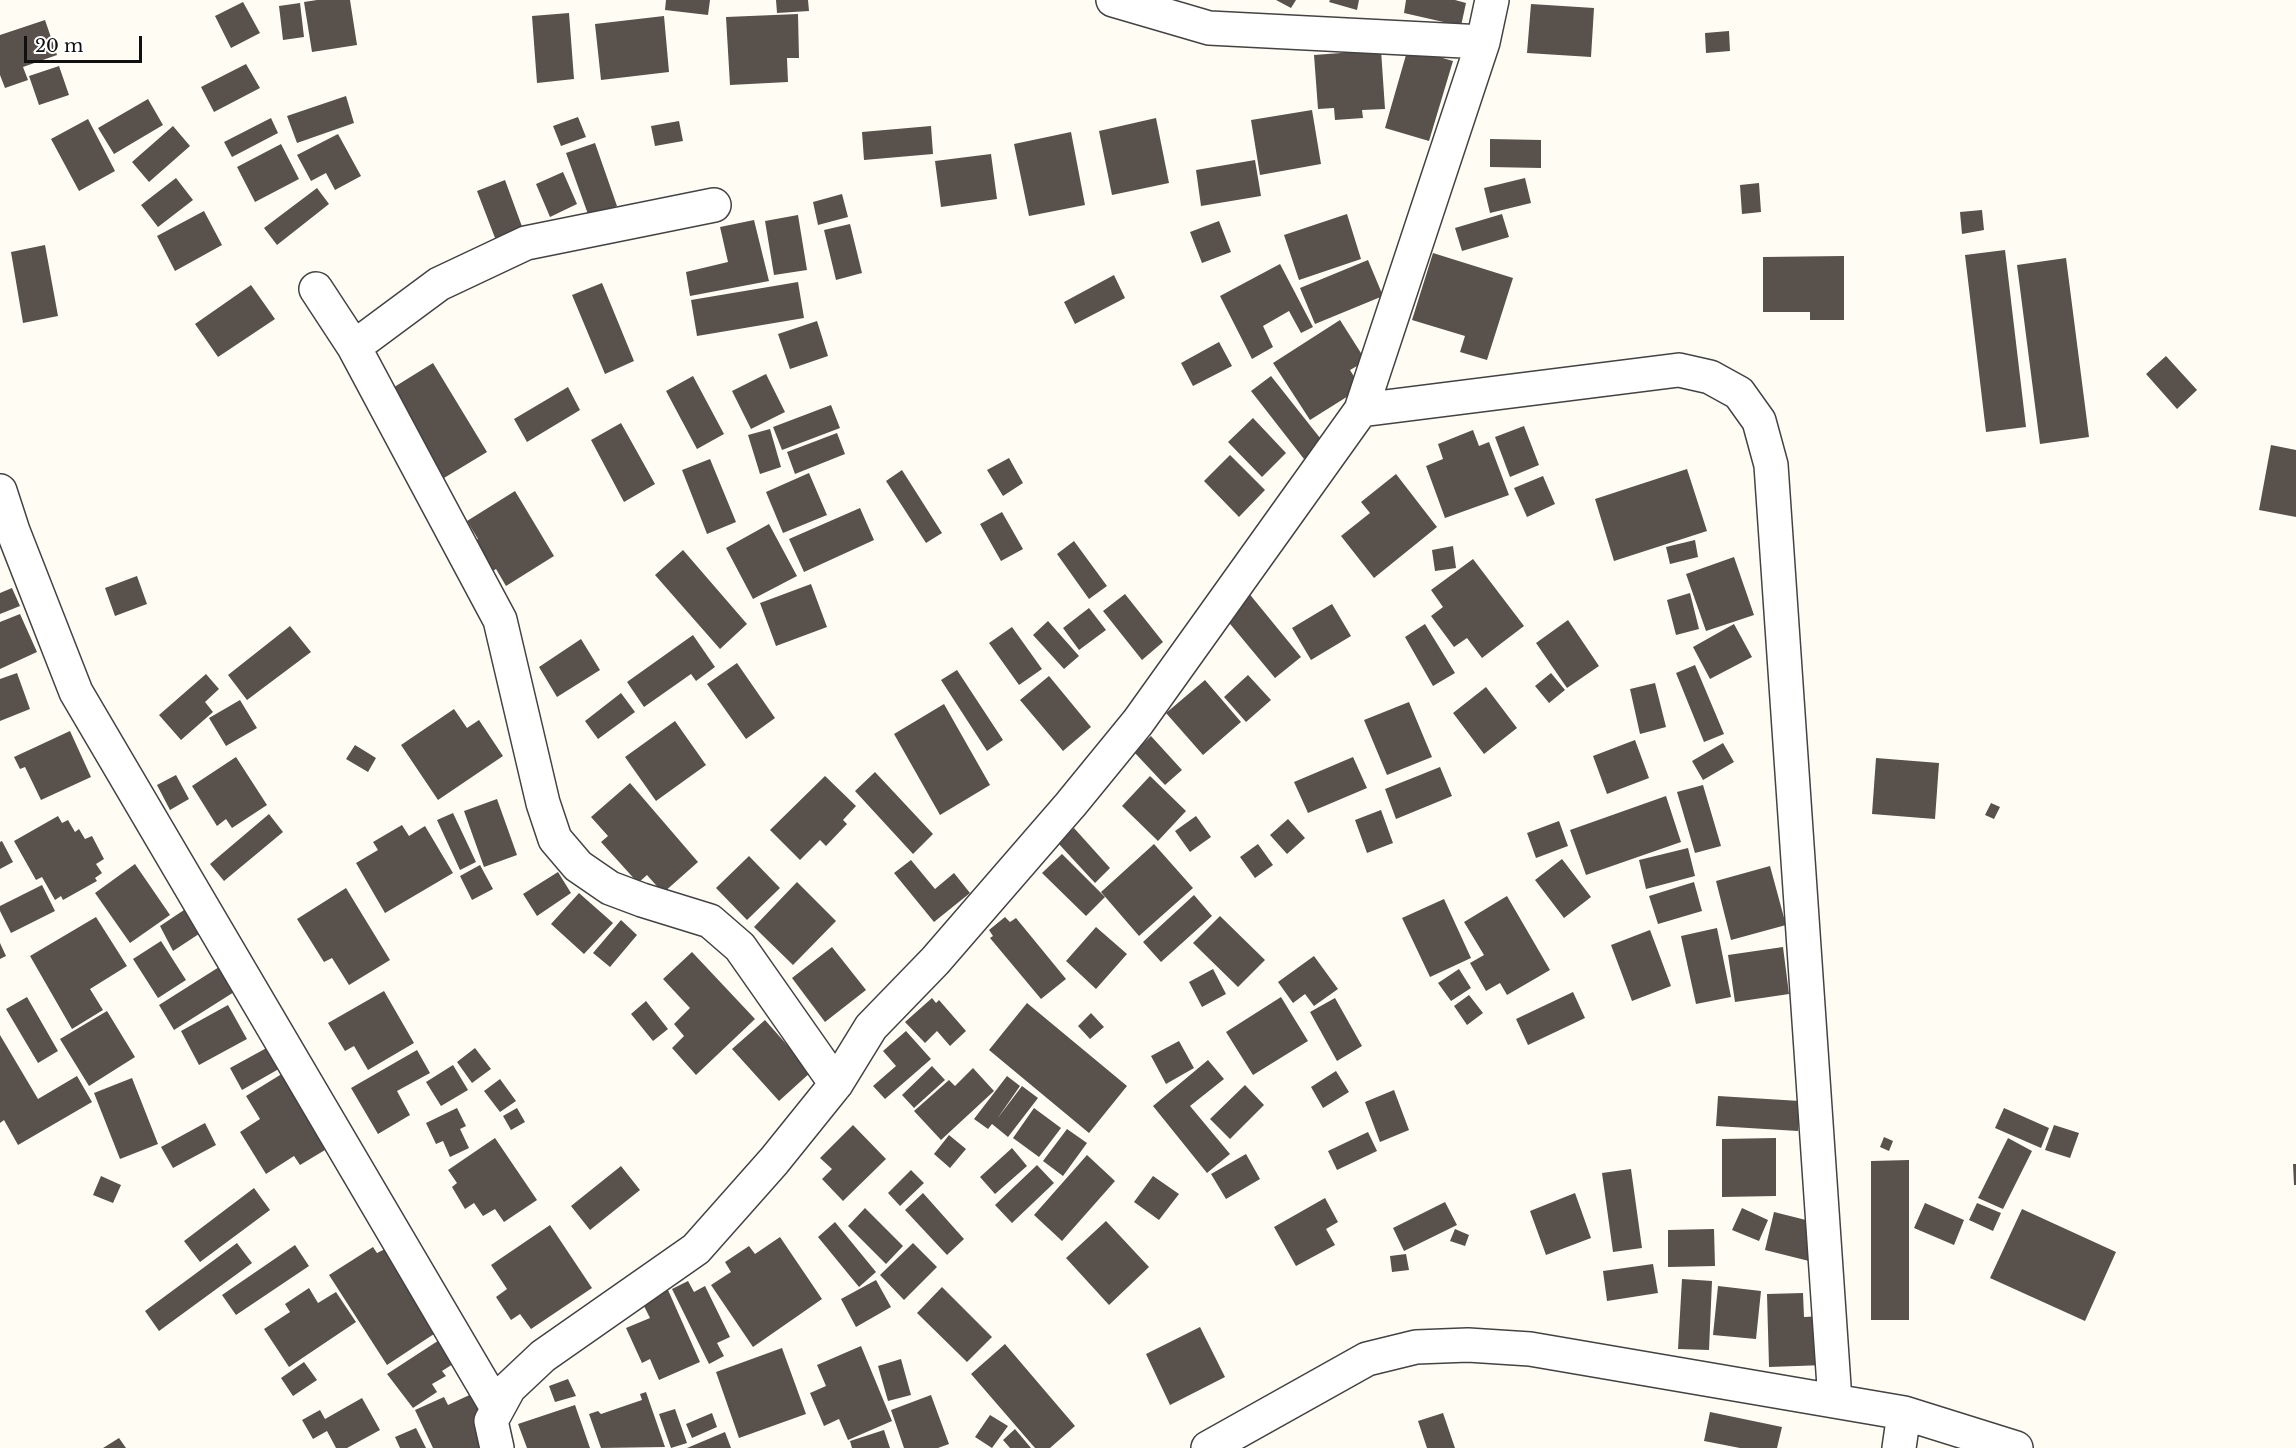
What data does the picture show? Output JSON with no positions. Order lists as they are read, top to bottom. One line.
{"scale_bar":"20 m"}
